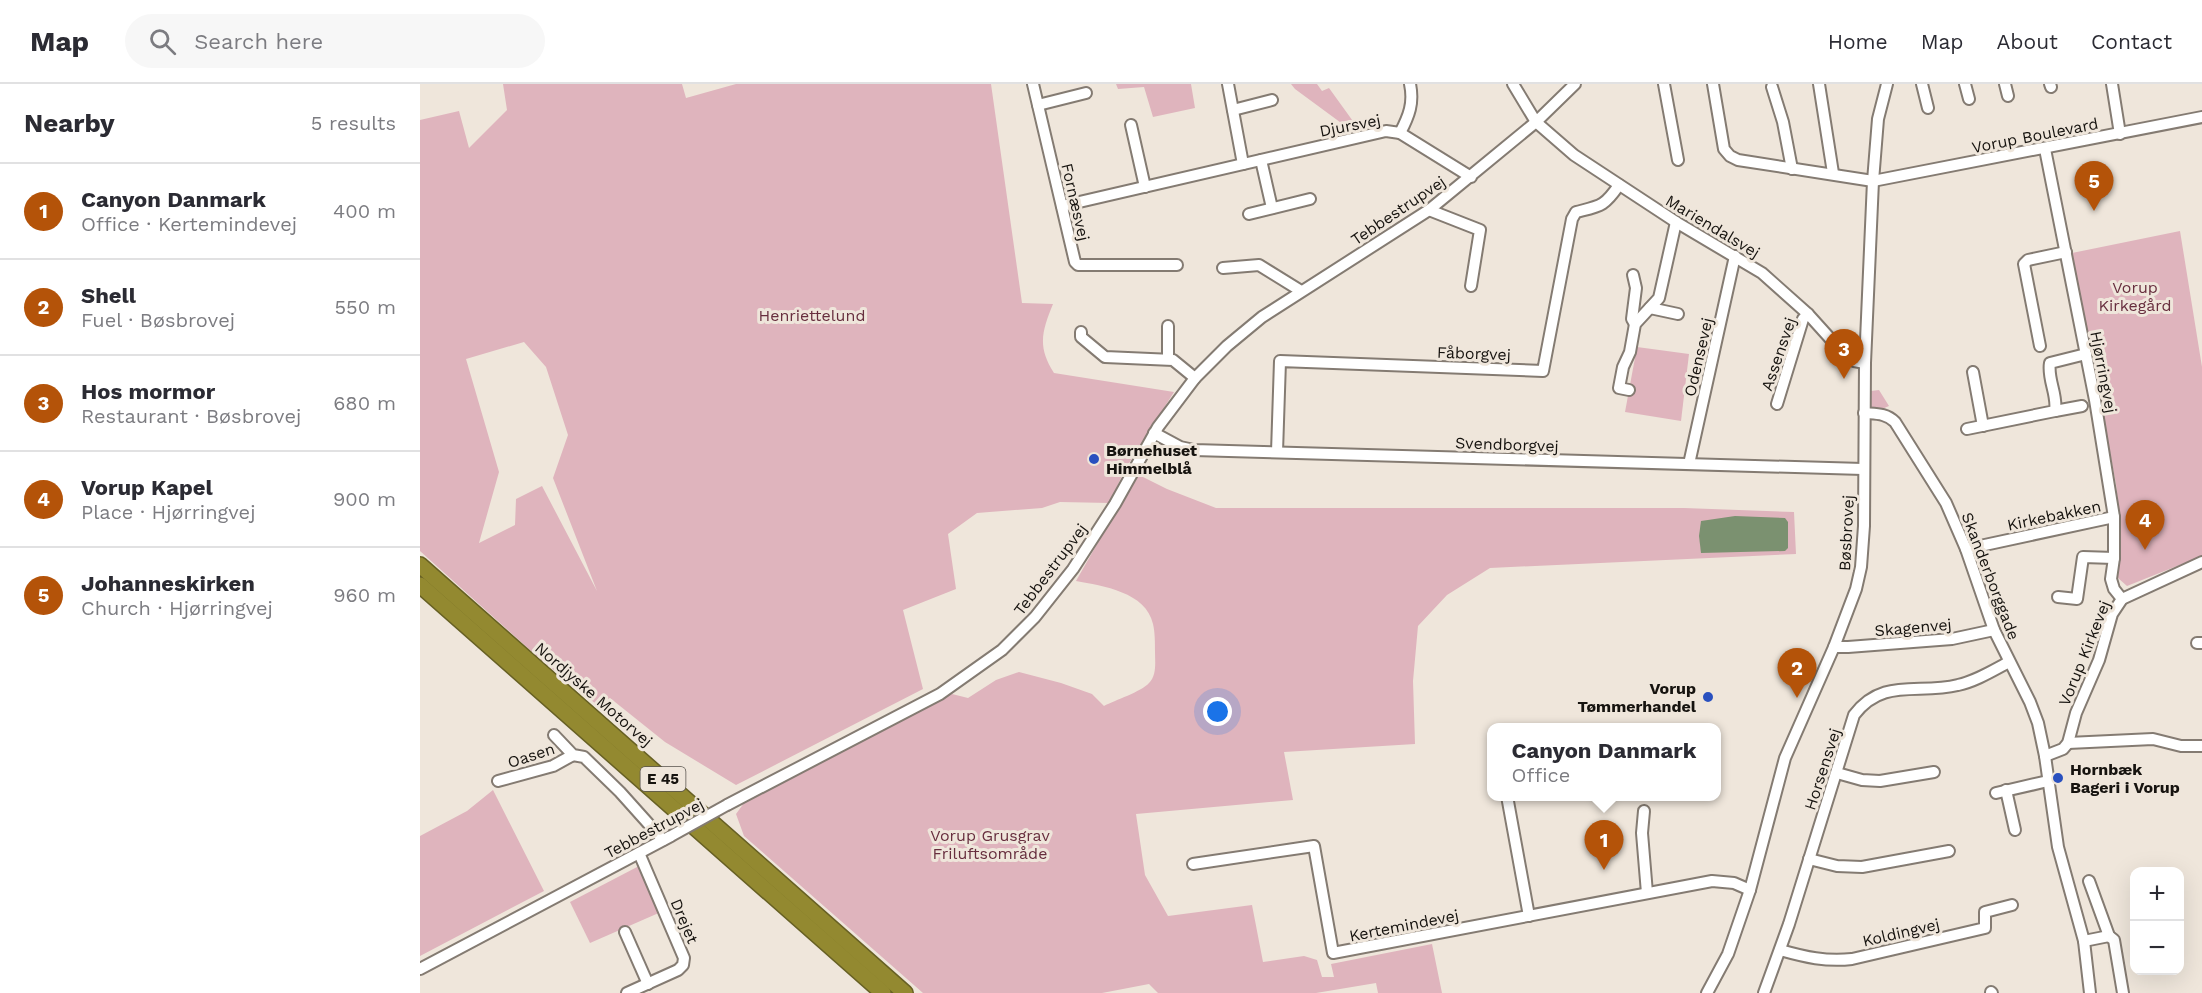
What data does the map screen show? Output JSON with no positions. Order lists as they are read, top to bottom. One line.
{"streets":{"highway":["Nordjyske Motorvej","E 45"],"street":["Djursvej","Vorup Boulevard","Fornæsvej","Tebbestrupvej","Mariendalsvej","Fåborgvej","Assensvej","Odensevej","Hjørringvej","Svendborgvej","Kirkebakken","Bøsbrovej","Skanderborggade","Skagenvej","Vorup Kirkevej","Oasen","Horsensvej","Drejet","Kertemindevej","Koldingvej"]},"crossings":[["Djursvej","Fornæsvej"],["Djursvej","Tebbestrupvej"],["Vorup Boulevard","Hjørringvej"],["Vorup Boulevard","Bøsbrovej"],["Tebbestrupvej","Mariendalsvej"],["Tebbestrupvej","Svendborgvej"],["Tebbestrupvej","Oasen"],["Tebbestrupvej","Drejet"],["Mariendalsvej","Fåborgvej"],["Mariendalsvej","Assensvej"],["Mariendalsvej","Odensevej"],["Mariendalsvej","Bøsbrovej"],["Fåborgvej","Svendborgvej"],["Odensevej","Svendborgvej"],["Hjørringvej","Kirkebakken"],["Hjørringvej","Vorup Kirkevej"],["Svendborgvej","Bøsbrovej"],["Kirkebakken","Skanderborggade"],["Bøsbrovej","Skanderborggade"],["Bøsbrovej","Skagenvej"],["Bøsbrovej","Kertemindevej"],["Skanderborggade","Skagenvej"],["Skanderborggade","Horsensvej"],["Horsensvej","Koldingvej"]],"parks":["Vorup Kirkegård","Henriettelund","Vorup Grusgrav Friluftsområde"],"places":["Børnehuset Himmelblå","Vorup Tømmerhandel","Hornbæk Bageri i Vorup"],"page":{"header":"Map","search":"Search here","nav":["Home","Map","About","Contact"],"heading":["Nearby","5 results"],"pins":["5","3","4","2","1"],"list":[{"mark":"1","name":"Canyon Danmark","note":"Office · Kertemindevej","value":"400 m"},{"mark":"2","name":"Shell","note":"Fuel · Bøsbrovej","value":"550 m"},{"mark":"3","name":"Hos mormor","note":"Restaurant · Bøsbrovej","value":"680 m"},{"mark":"4","name":"Vorup Kapel","note":"Place · Hjørringvej","value":"900 m"},{"mark":"5","name":"Johanneskirken","note":"Church · Hjørringvej","value":"960 m"}],"popup":["Canyon Danmark","Office"],"map_buttons":["+","−"]}}
